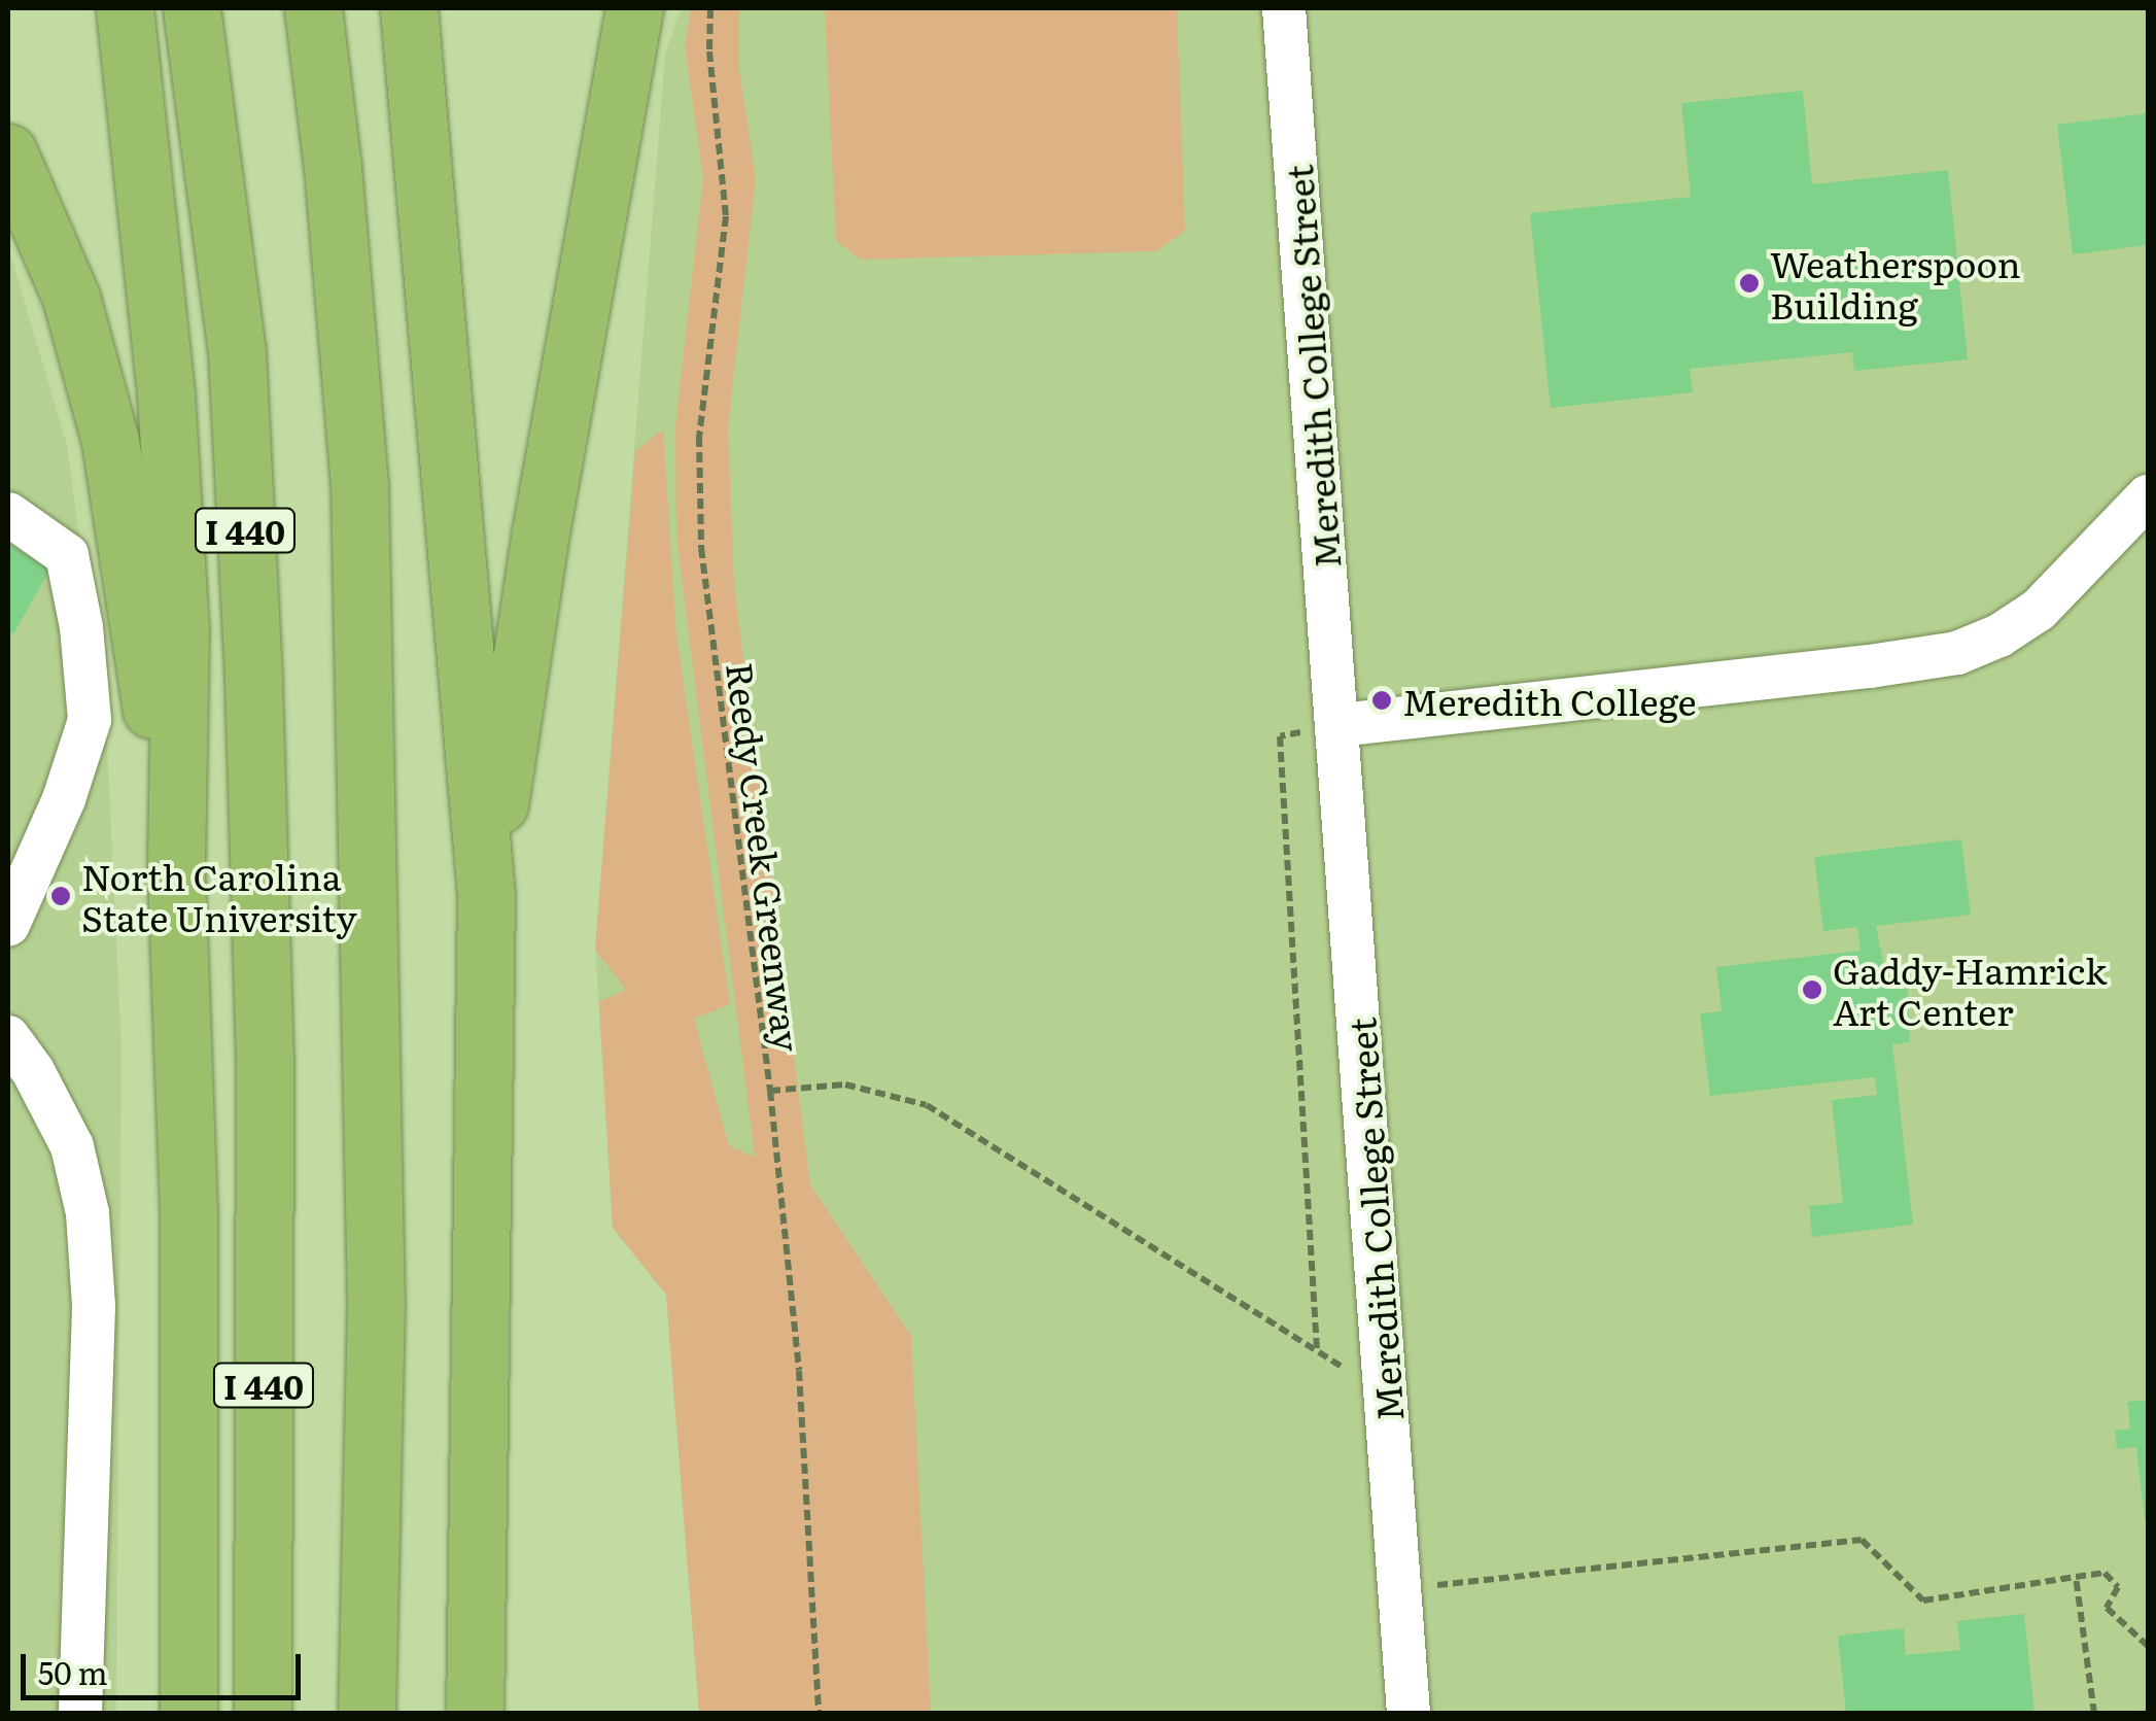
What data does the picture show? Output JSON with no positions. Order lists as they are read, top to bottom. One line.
{"streets":{"highway":["I 440"],"street":["Meredith College Street"],"path":["Reedy Creek Greenway"]},"places":["Weatherspoon Building","Meredith College","North Carolina State University","Gaddy-Hamrick Art Center"],"scale_bar":"50 m"}
